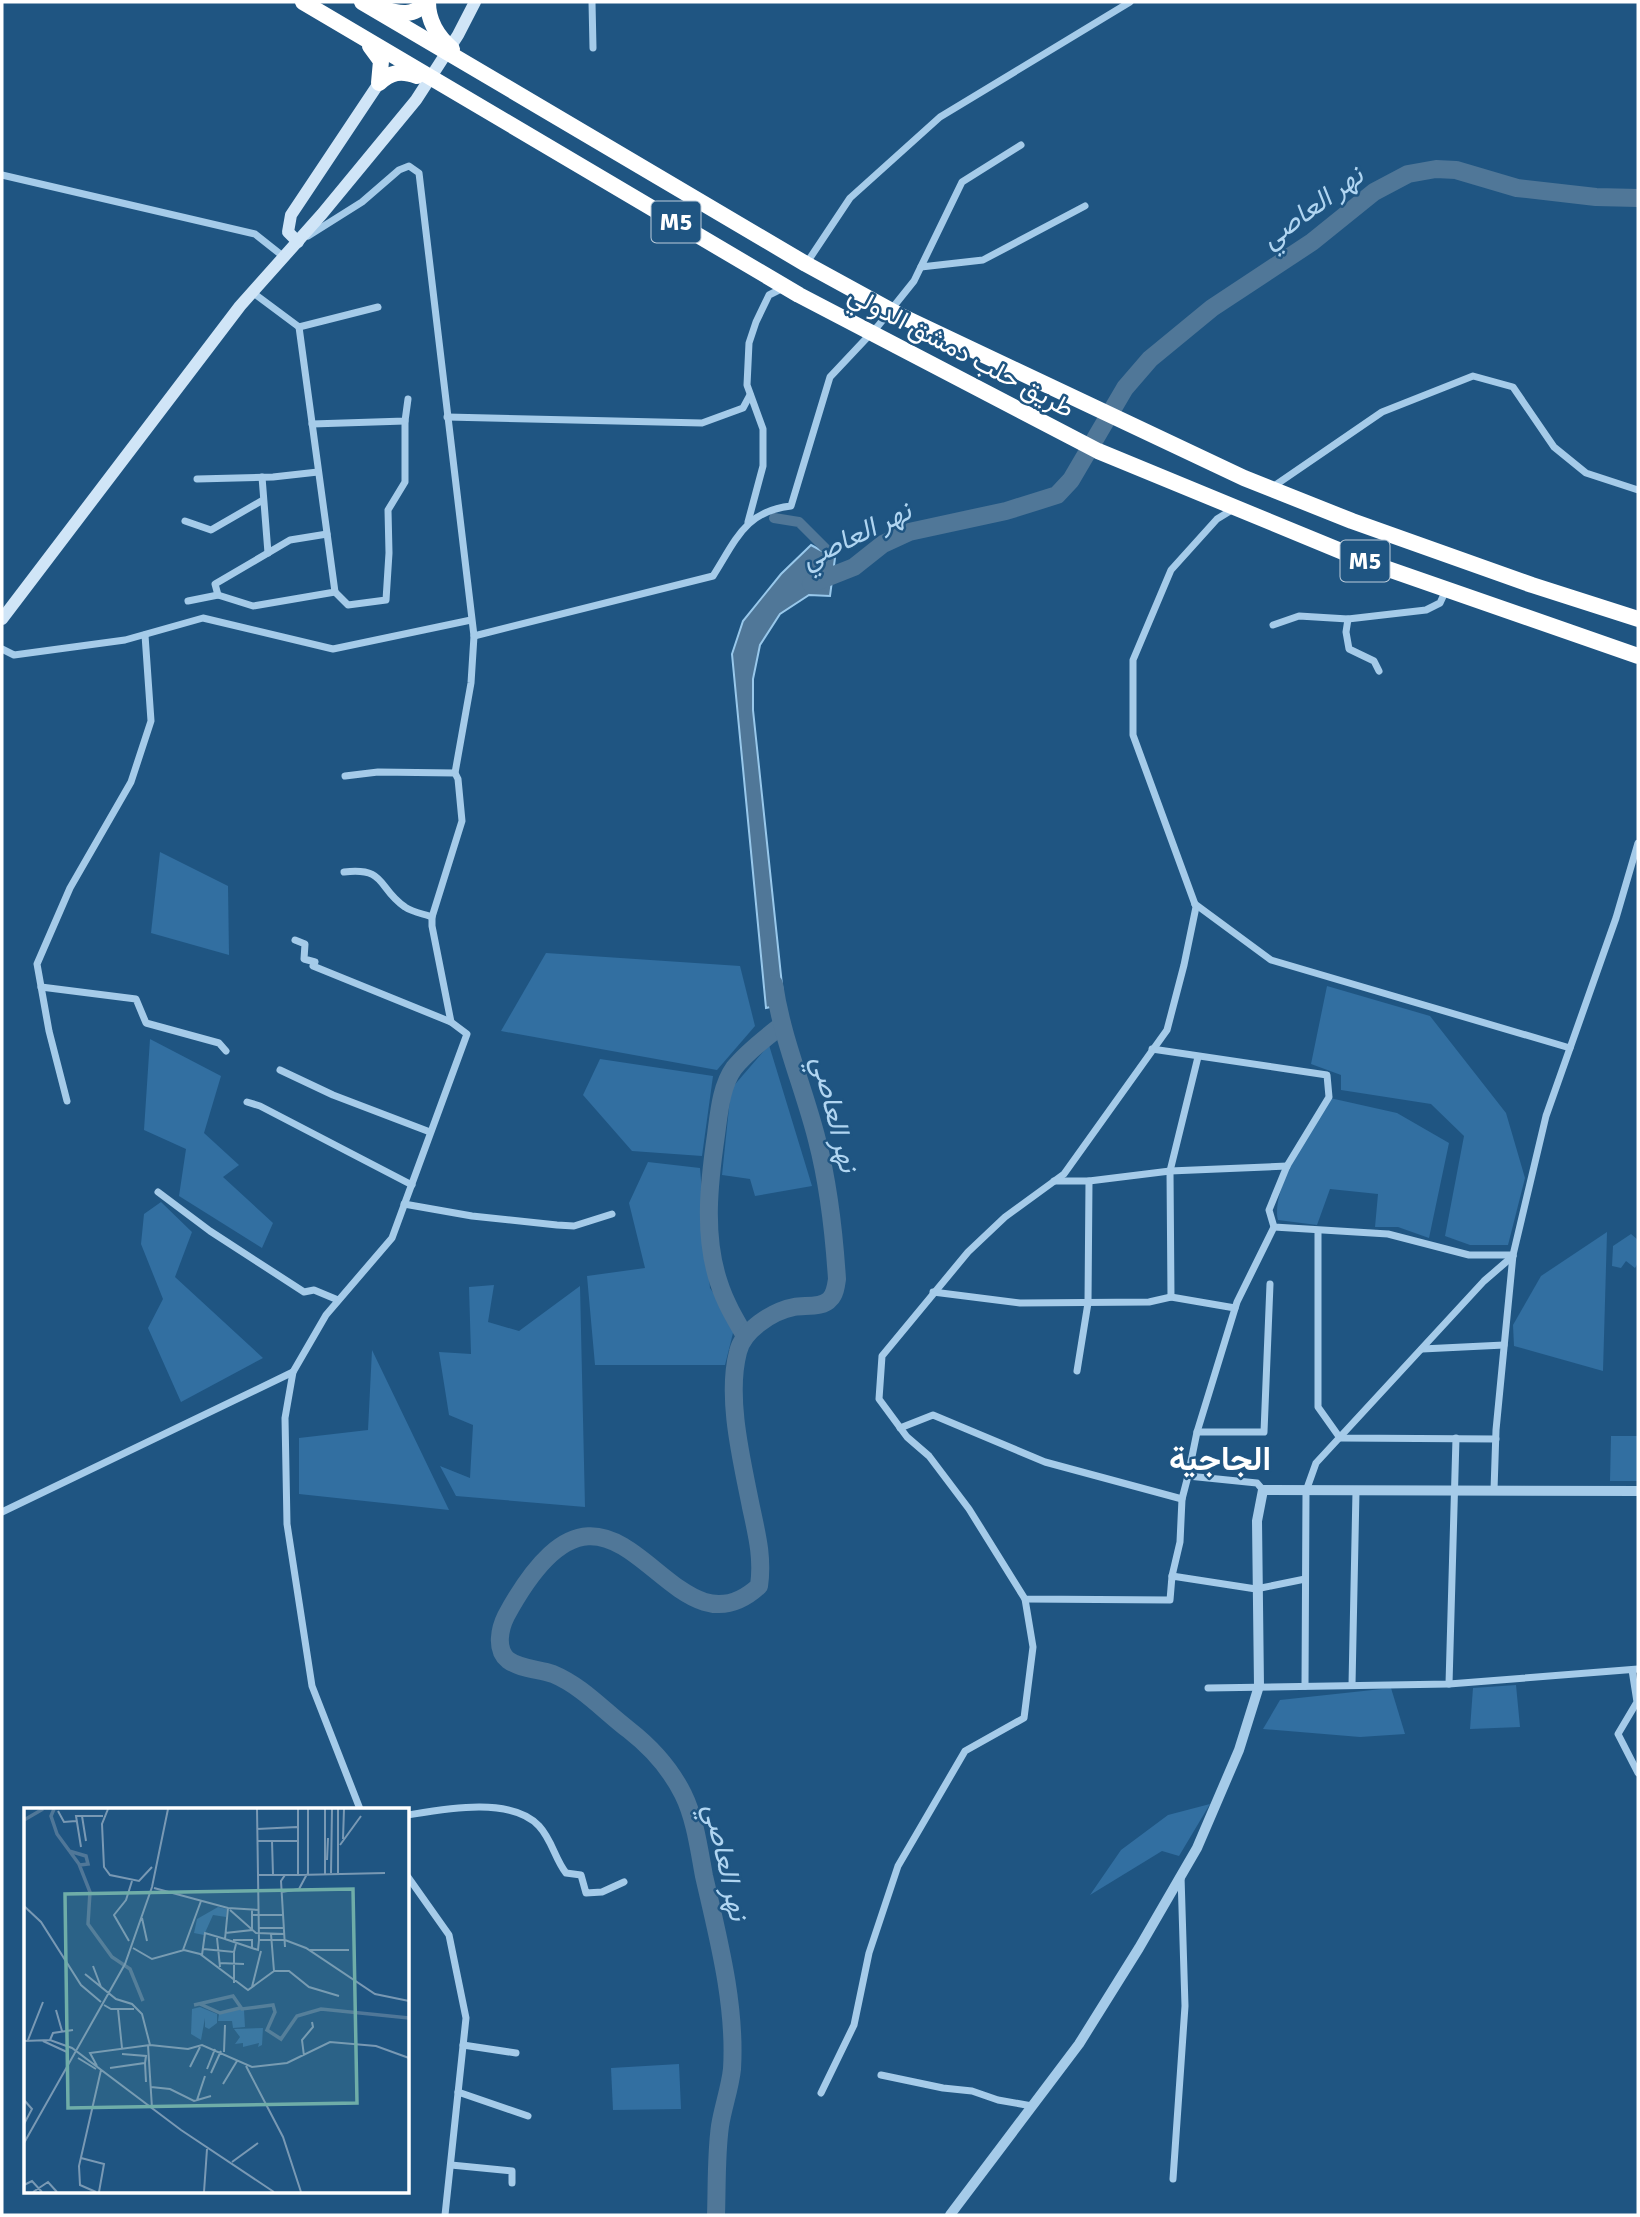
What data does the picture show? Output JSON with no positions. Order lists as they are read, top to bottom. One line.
{"streets":{"highway":["M5","طريق حلب دمشق الدولي"]},"crossings":[["M5","طريق حلب دمشق الدولي"]],"districts":["الجاجية"],"water":["نهر العاصي"]}
